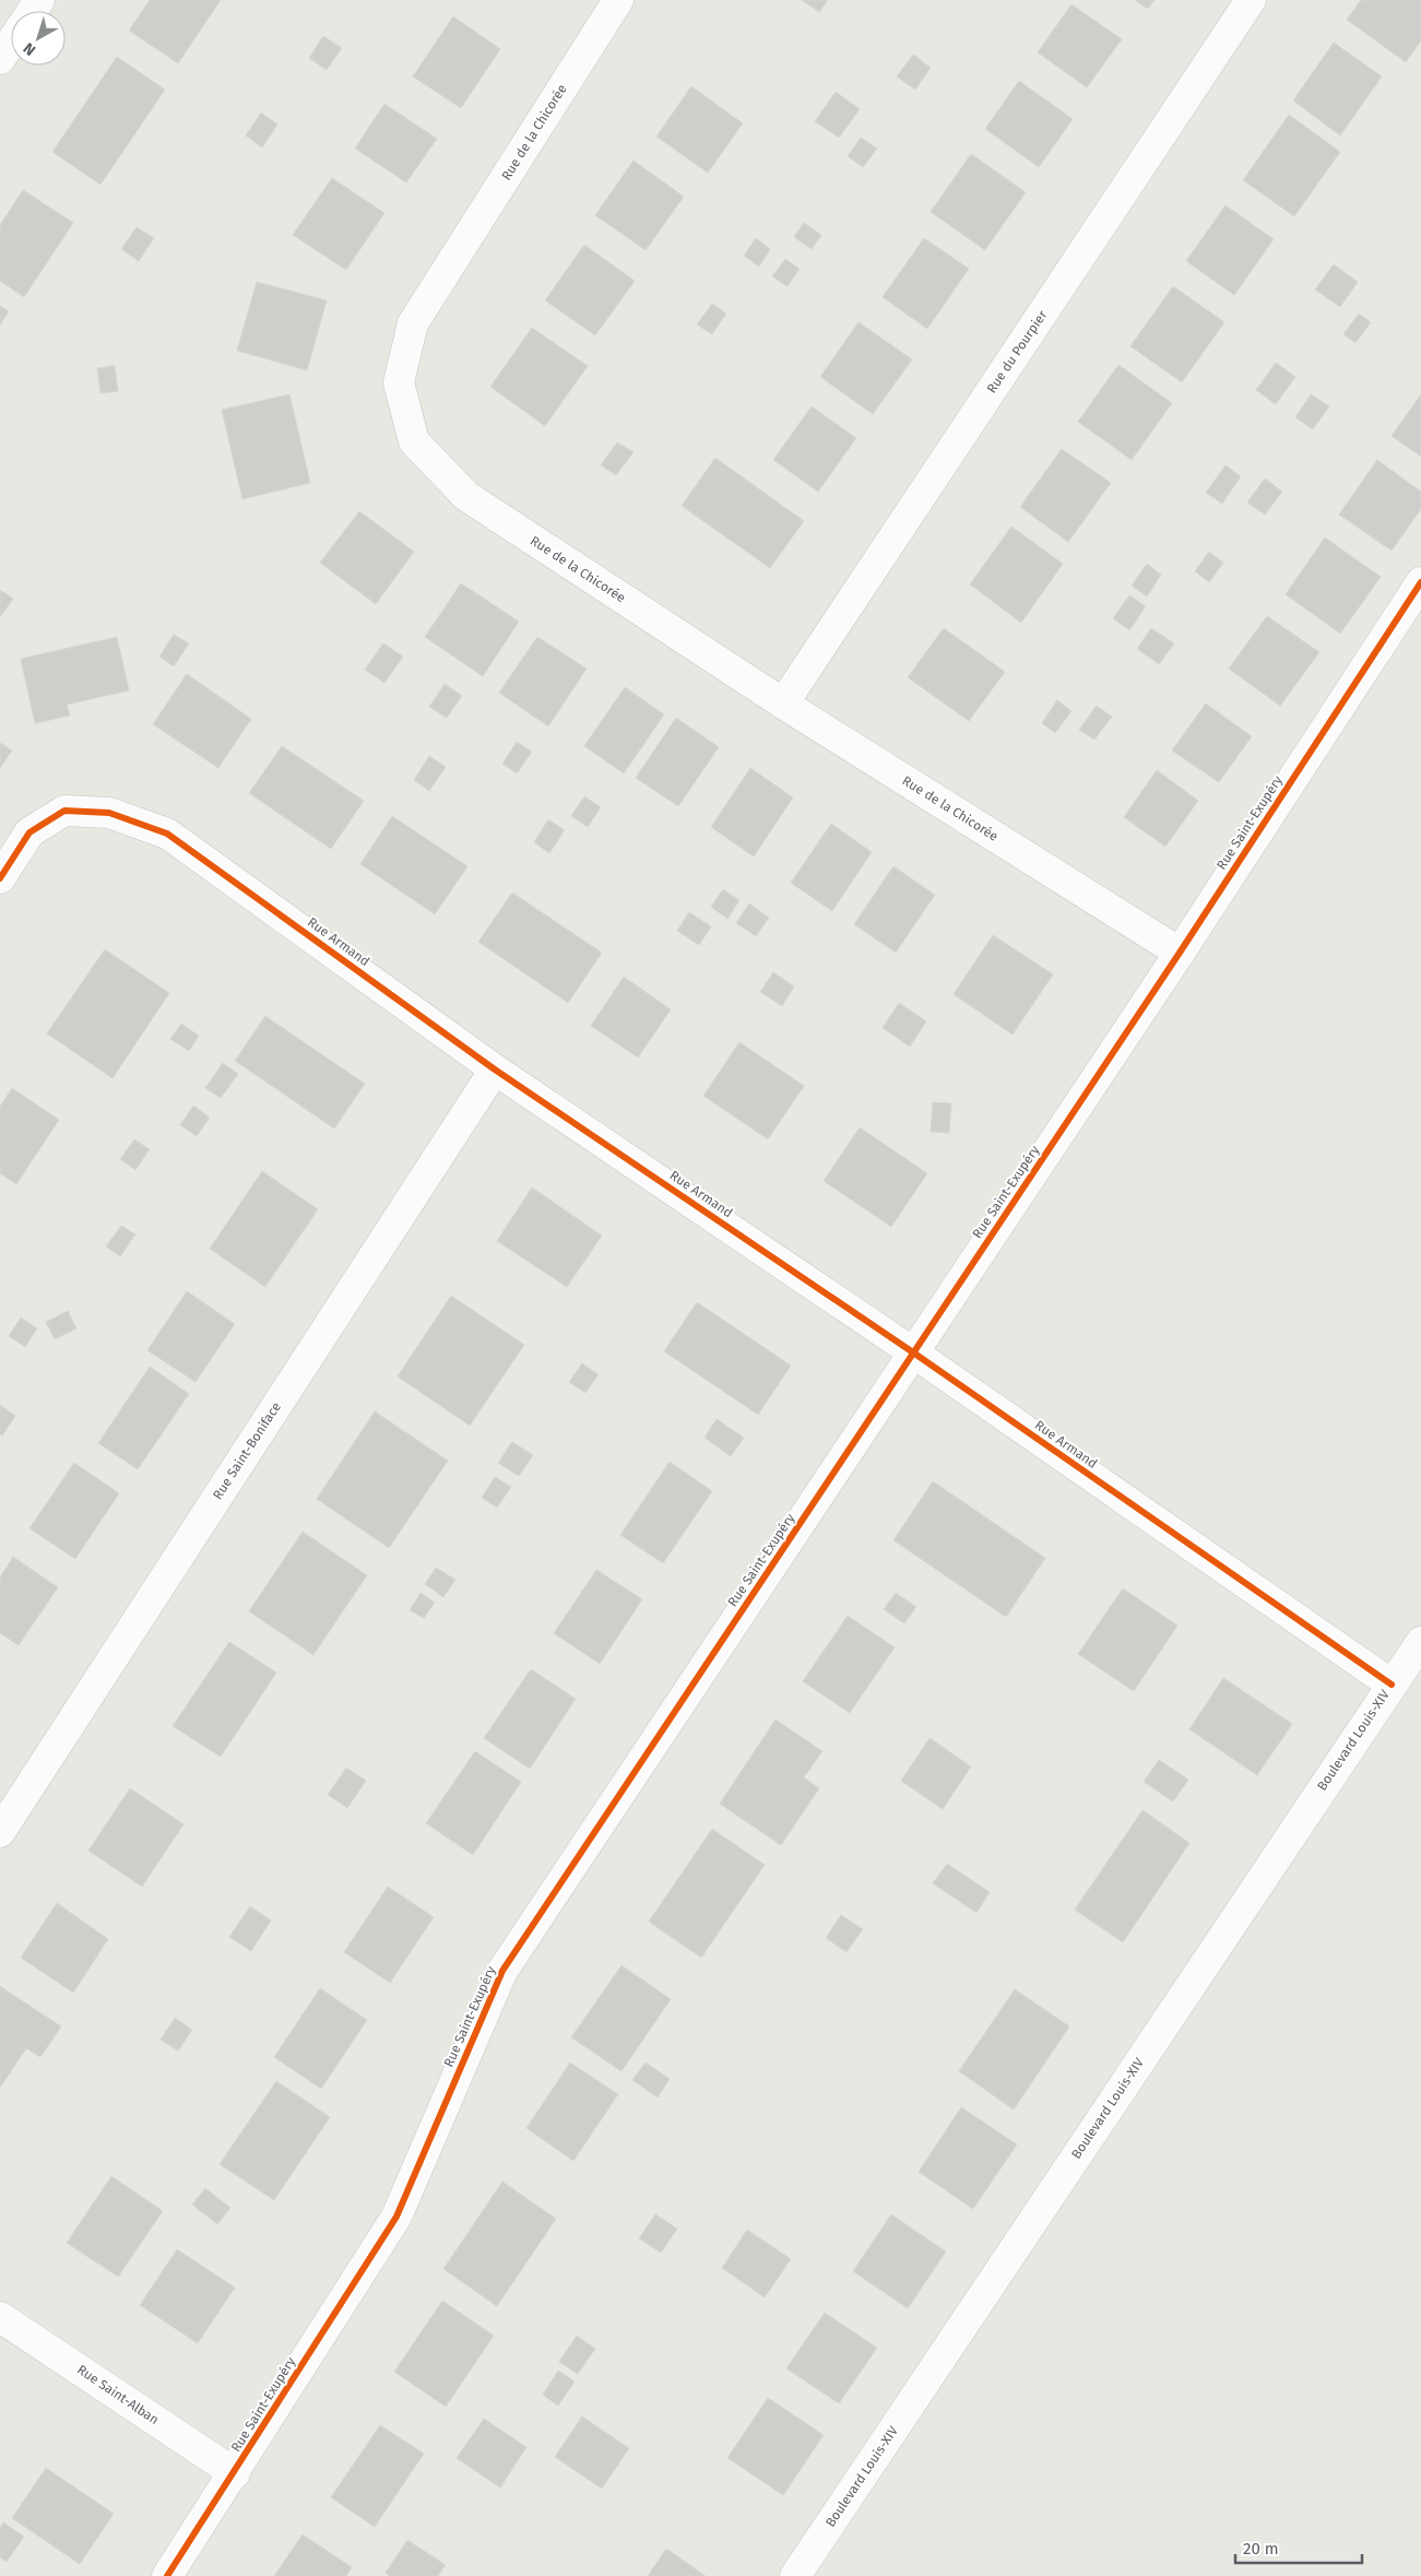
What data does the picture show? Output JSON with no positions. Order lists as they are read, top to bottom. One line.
{"streets":{"street":["Rue de la Chicorée","Rue du Pourpier","Rue Saint-Exupéry","Rue Armand","Rue Saint-Boniface","Boulevard Louis-XIV","Rue Saint-Alban"]},"crossings":[["Rue de la Chicorée","Rue du Pourpier"],["Rue de la Chicorée","Rue Saint-Exupéry"],["Rue Saint-Exupéry","Rue Armand"],["Rue Saint-Exupéry","Rue Saint-Alban"],["Rue Armand","Rue Saint-Boniface"],["Rue Armand","Boulevard Louis-XIV"]],"scale_bar":"20 m","north":"bottom left"}
